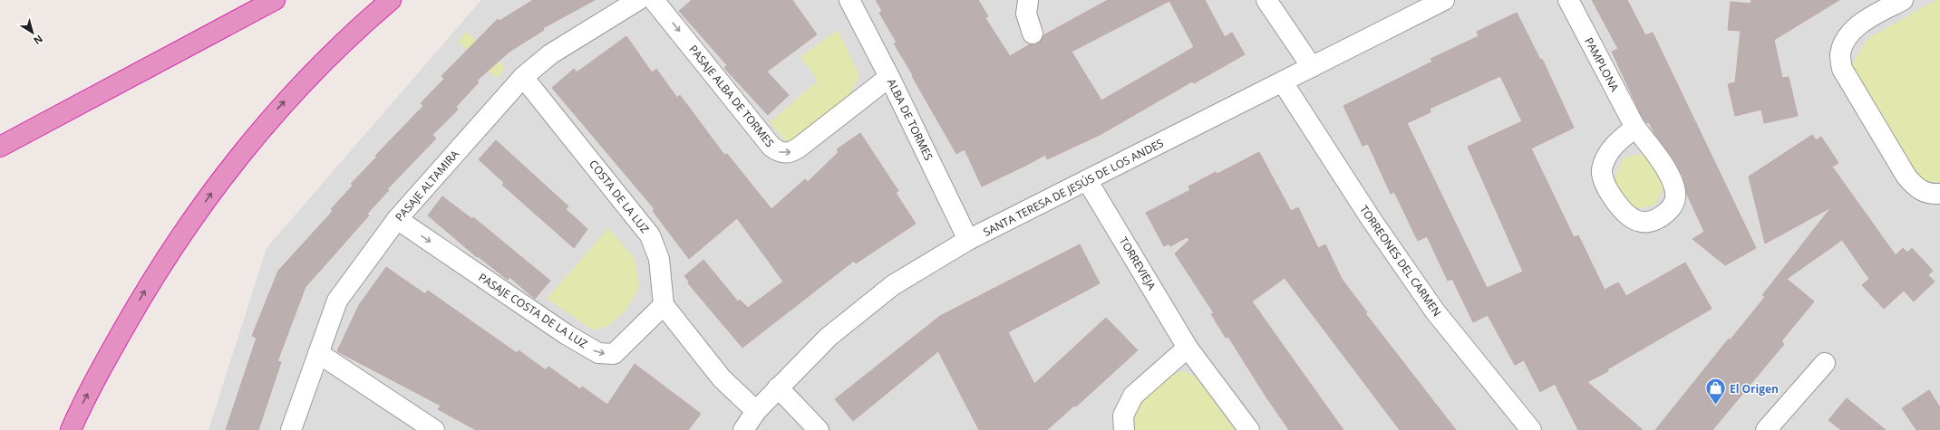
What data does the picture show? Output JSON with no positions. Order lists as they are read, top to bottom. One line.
{"streets":{"street":["PAMPLONA","PASAJE ALBA DE TORMES","ALBA DE TORMES","PASAJE ALTAMIRA","SANTA TERESA DE JESÚS DE LOS ANDES","COSTA DE LA LUZ","TORREONES DEL CARMEN","TORREVIEJA","PASAJE COSTA DE LA LUZ"]},"crossings":[["PASAJE ALBA DE TORMES","ALBA DE TORMES"],["ALBA DE TORMES","SANTA TERESA DE JESÚS DE LOS ANDES"],["PASAJE ALTAMIRA","COSTA DE LA LUZ"],["PASAJE ALTAMIRA","PASAJE COSTA DE LA LUZ"],["SANTA TERESA DE JESÚS DE LOS ANDES","TORREONES DEL CARMEN"],["SANTA TERESA DE JESÚS DE LOS ANDES","TORREVIEJA"],["COSTA DE LA LUZ","PASAJE COSTA DE LA LUZ"]],"places":{"shop":["El Origen"]},"north":"bottom right"}
